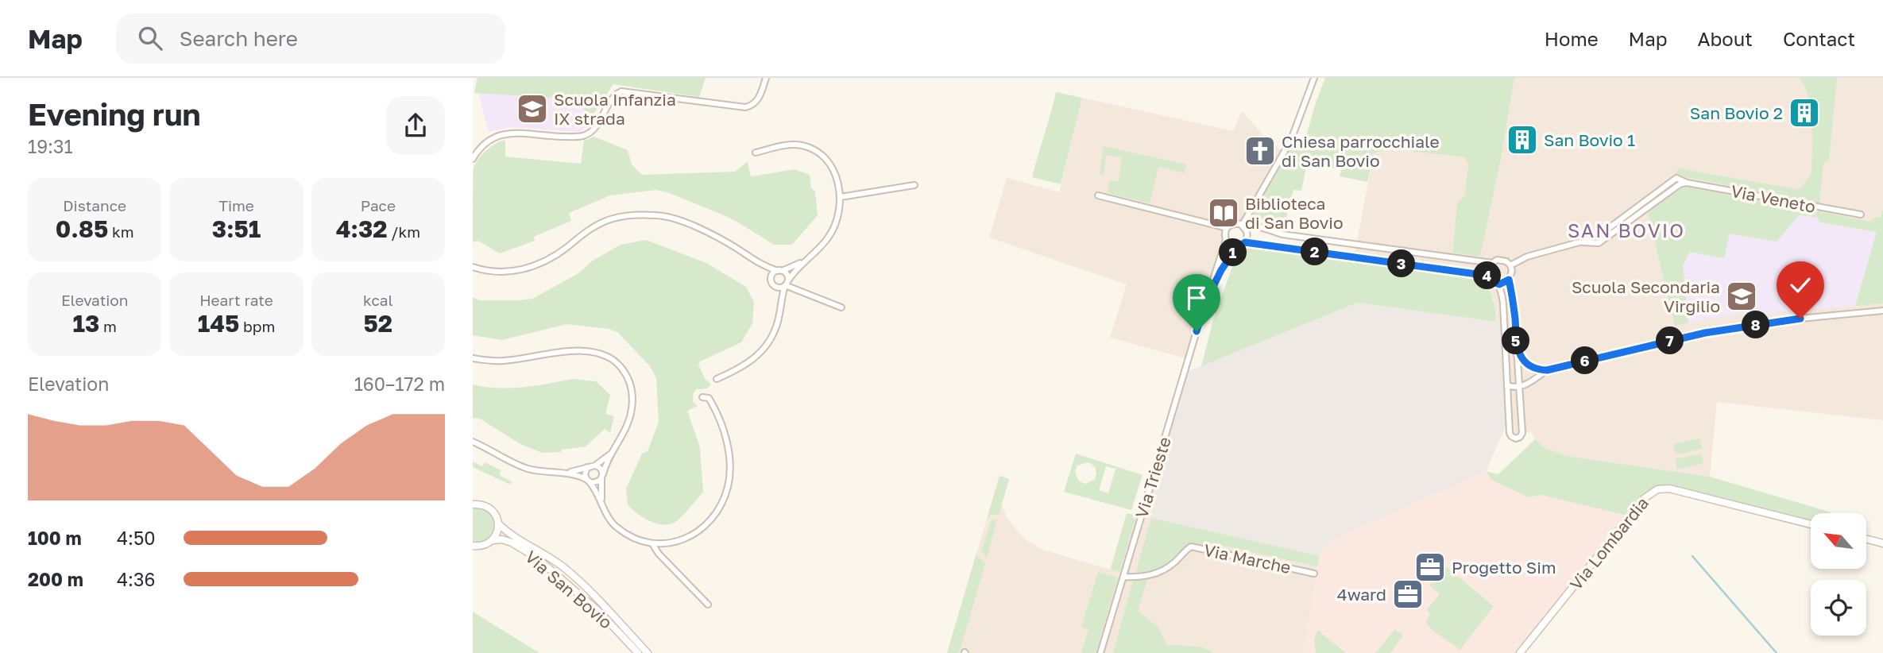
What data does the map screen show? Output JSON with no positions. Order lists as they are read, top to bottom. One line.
{"streets":{"main road":["Via Lombardia","Via San Bovio"],"street":["Via Veneto","Via Trieste","Via Marche"]},"crossings":[["Via Trieste","Via Marche"]],"districts":["SAN BOVIO"],"places":{"school or university":["Scuola Infanzia IX strada","Scuola Secondaria Virgilio"],"building":["San Bovio 2","San Bovio 1"],"church":["Chiesa parrocchiale di San Bovio"],"library":["Biblioteca di San Bovio"],"office":["Progetto Sim","4ward"]},"north":"top left","page":{"header":"Map","search":"Search here","nav":["Home","Map","About","Contact"],"heading":["Evening run","19:31"],"stats":[["Distance","0.85 km"],["Time","3:51"],["Pace","4:32 /km"],["Elevation","13 m"],["Heart rate","145 bpm"],["kcal","52"]],"pins":["2","1","3","4","8","5","7","6"],"chart":["Elevation","160–172 m"],"list":[{"name":"100 m","note":"4:50"},{"name":"200 m","note":"4:36"}]}}
